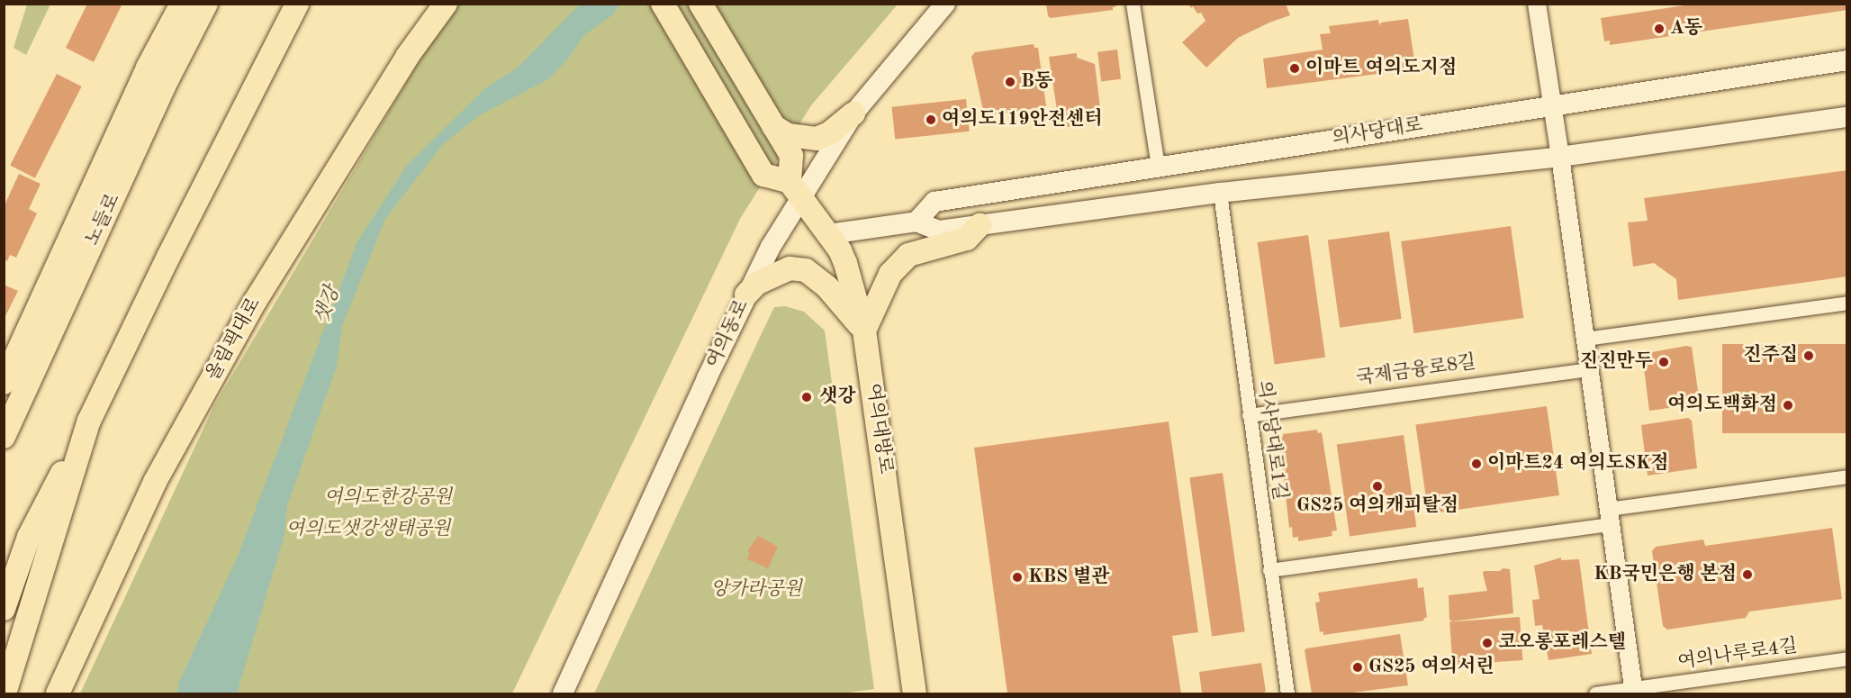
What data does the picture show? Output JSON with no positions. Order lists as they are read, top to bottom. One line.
{"streets":{"main road":["의사당대로","노들로","여의동로","올림픽대로","여의대방로"],"street":["국제금융로8길","의사당대로1길","여의나루로4길"]},"crossings":[["여의동로","여의대방로"],["국제금융로8길","의사당대로1길"]],"water":["샛강"],"parks":["여의도한강공원","여의도샛강생태공원","앙카라공원"],"places":["A동","이마트 여의도지점","B동","여의도119안전센터","진주집","진진만두","샛강","여의도백화점","이마트24 여의도SK점","GS25 여의캐피탈점","KB국민은행 본점","KBS 별관","코오롱포레스텔","GS25 여의서린"]}
